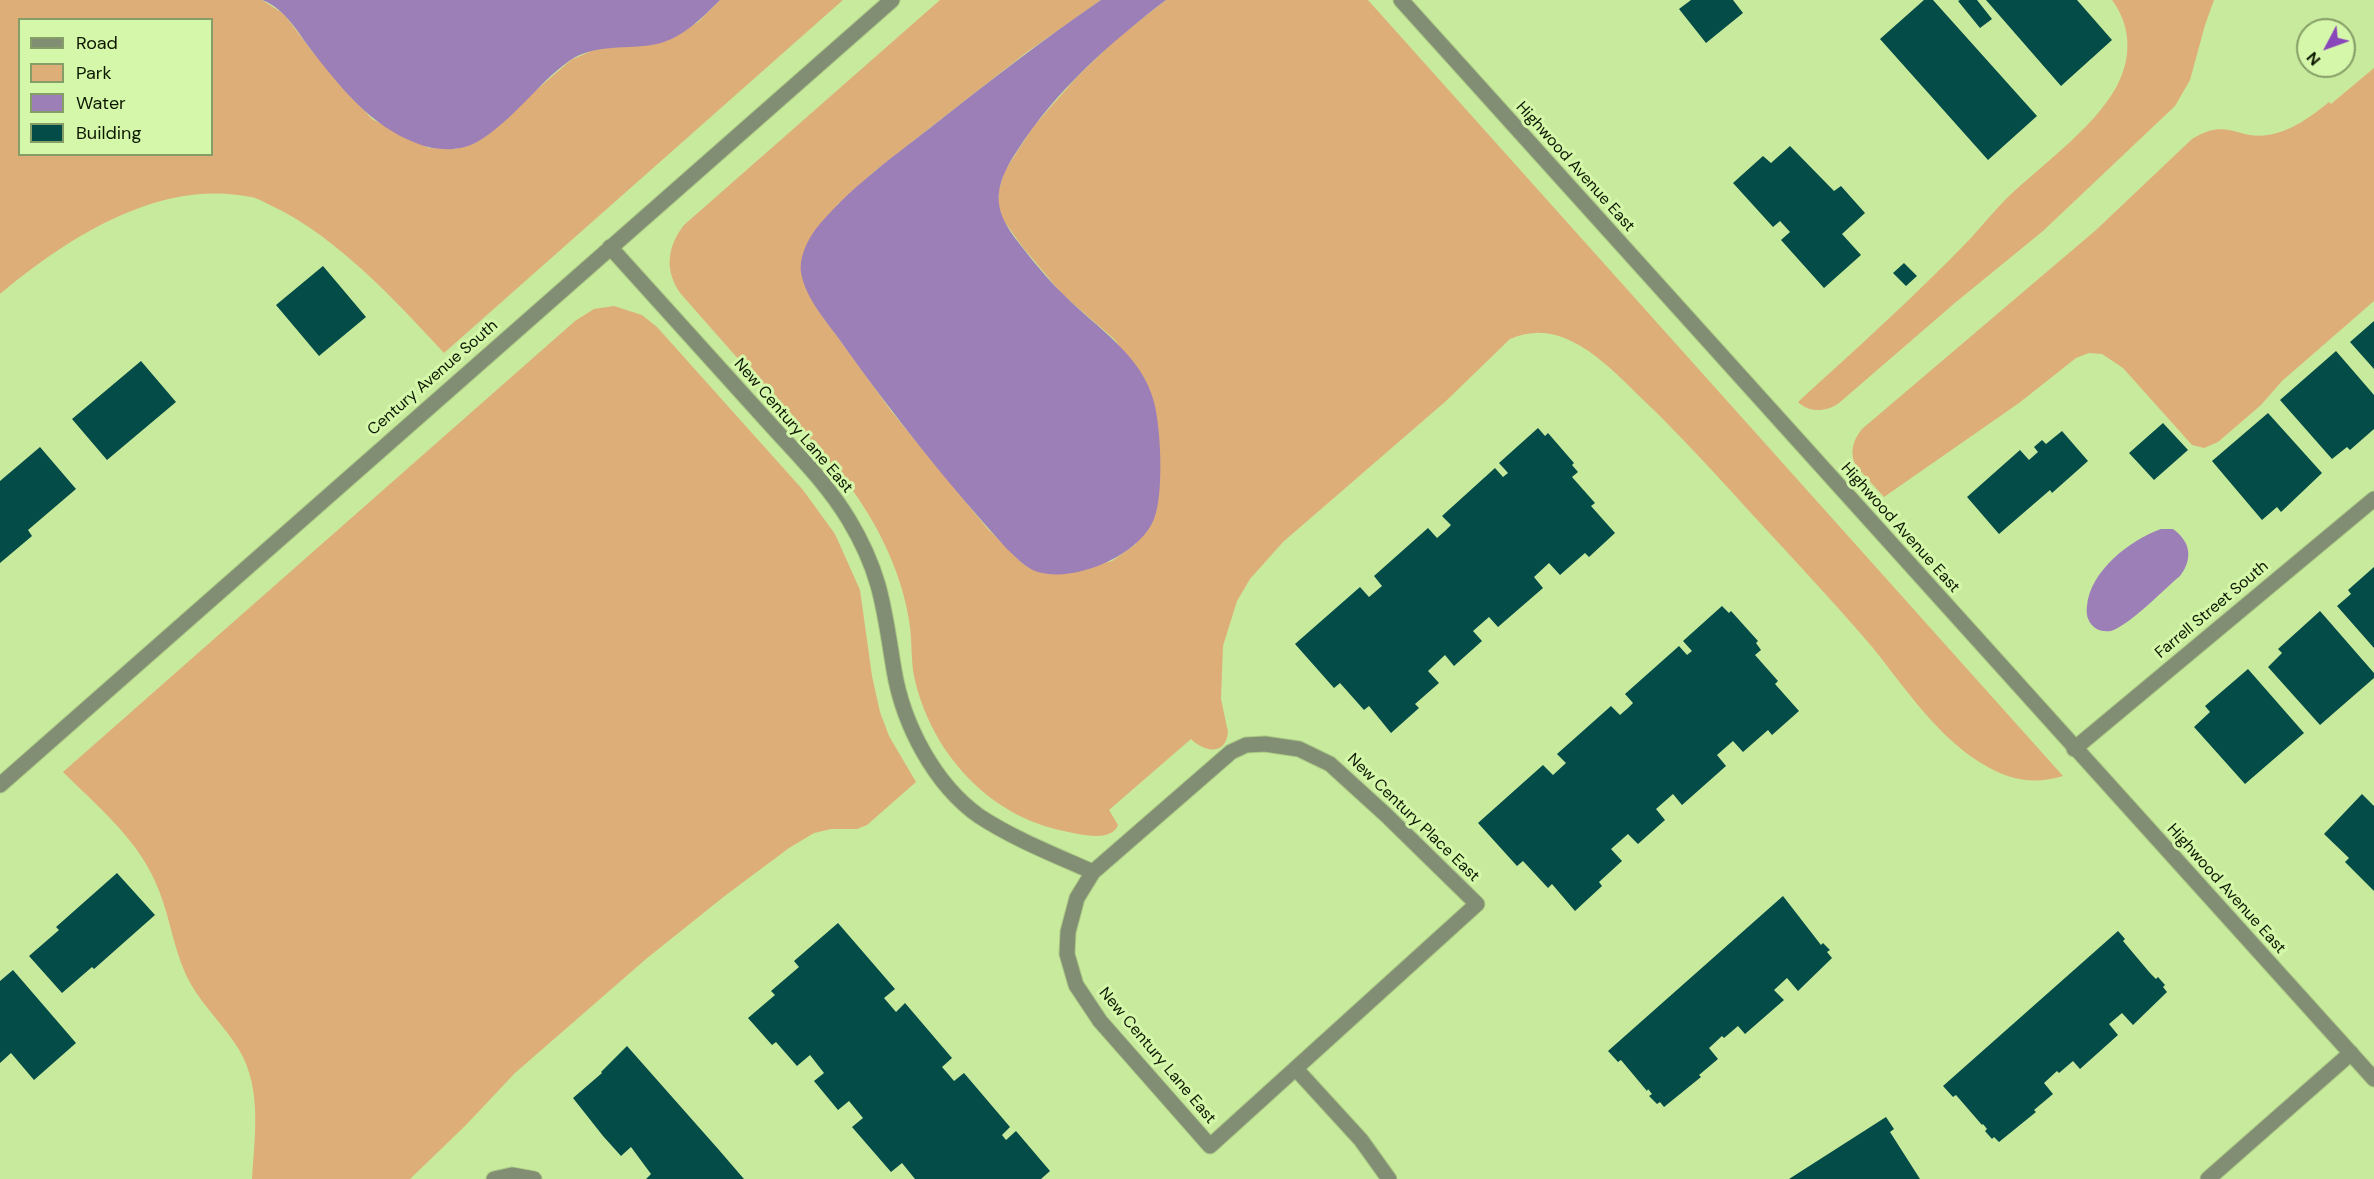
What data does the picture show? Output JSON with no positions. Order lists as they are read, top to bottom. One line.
{"streets":{"street":["Highwood Avenue East","Century Avenue South","New Century Lane East","Farrell Street South","New Century Place East"]},"crossings":[["Highwood Avenue East","Farrell Street South"],["Century Avenue South","New Century Lane East"],["New Century Lane East","New Century Place East"]],"legend":["Road","Park","Water","Building"],"north":"bottom left"}
